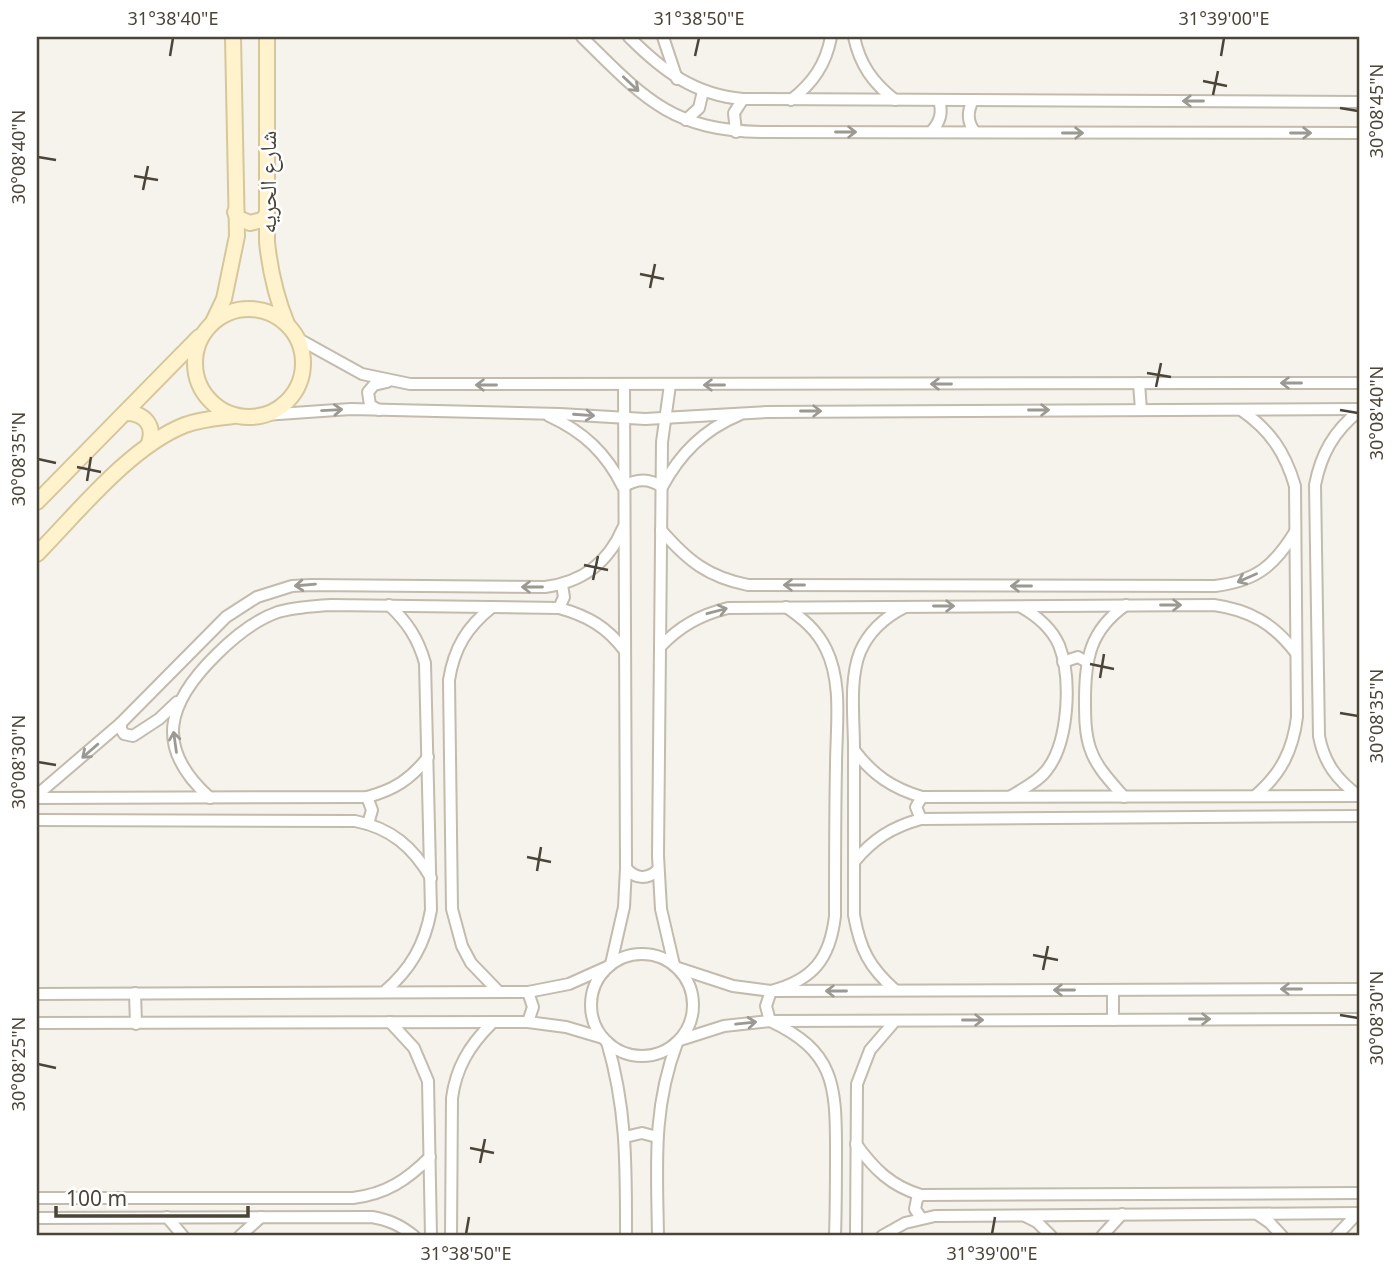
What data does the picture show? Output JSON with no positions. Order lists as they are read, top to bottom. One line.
{"streets":{"street":["شارع الحريه"]},"scale_bar":"100 m","coordinates":["31°38'40\"E","31°38'50\"E","31°39'00\"E","30°08'45\"N","30°08'40\"N","30°08'35\"N","30°08'30\"N","30°08'25\"N"]}
